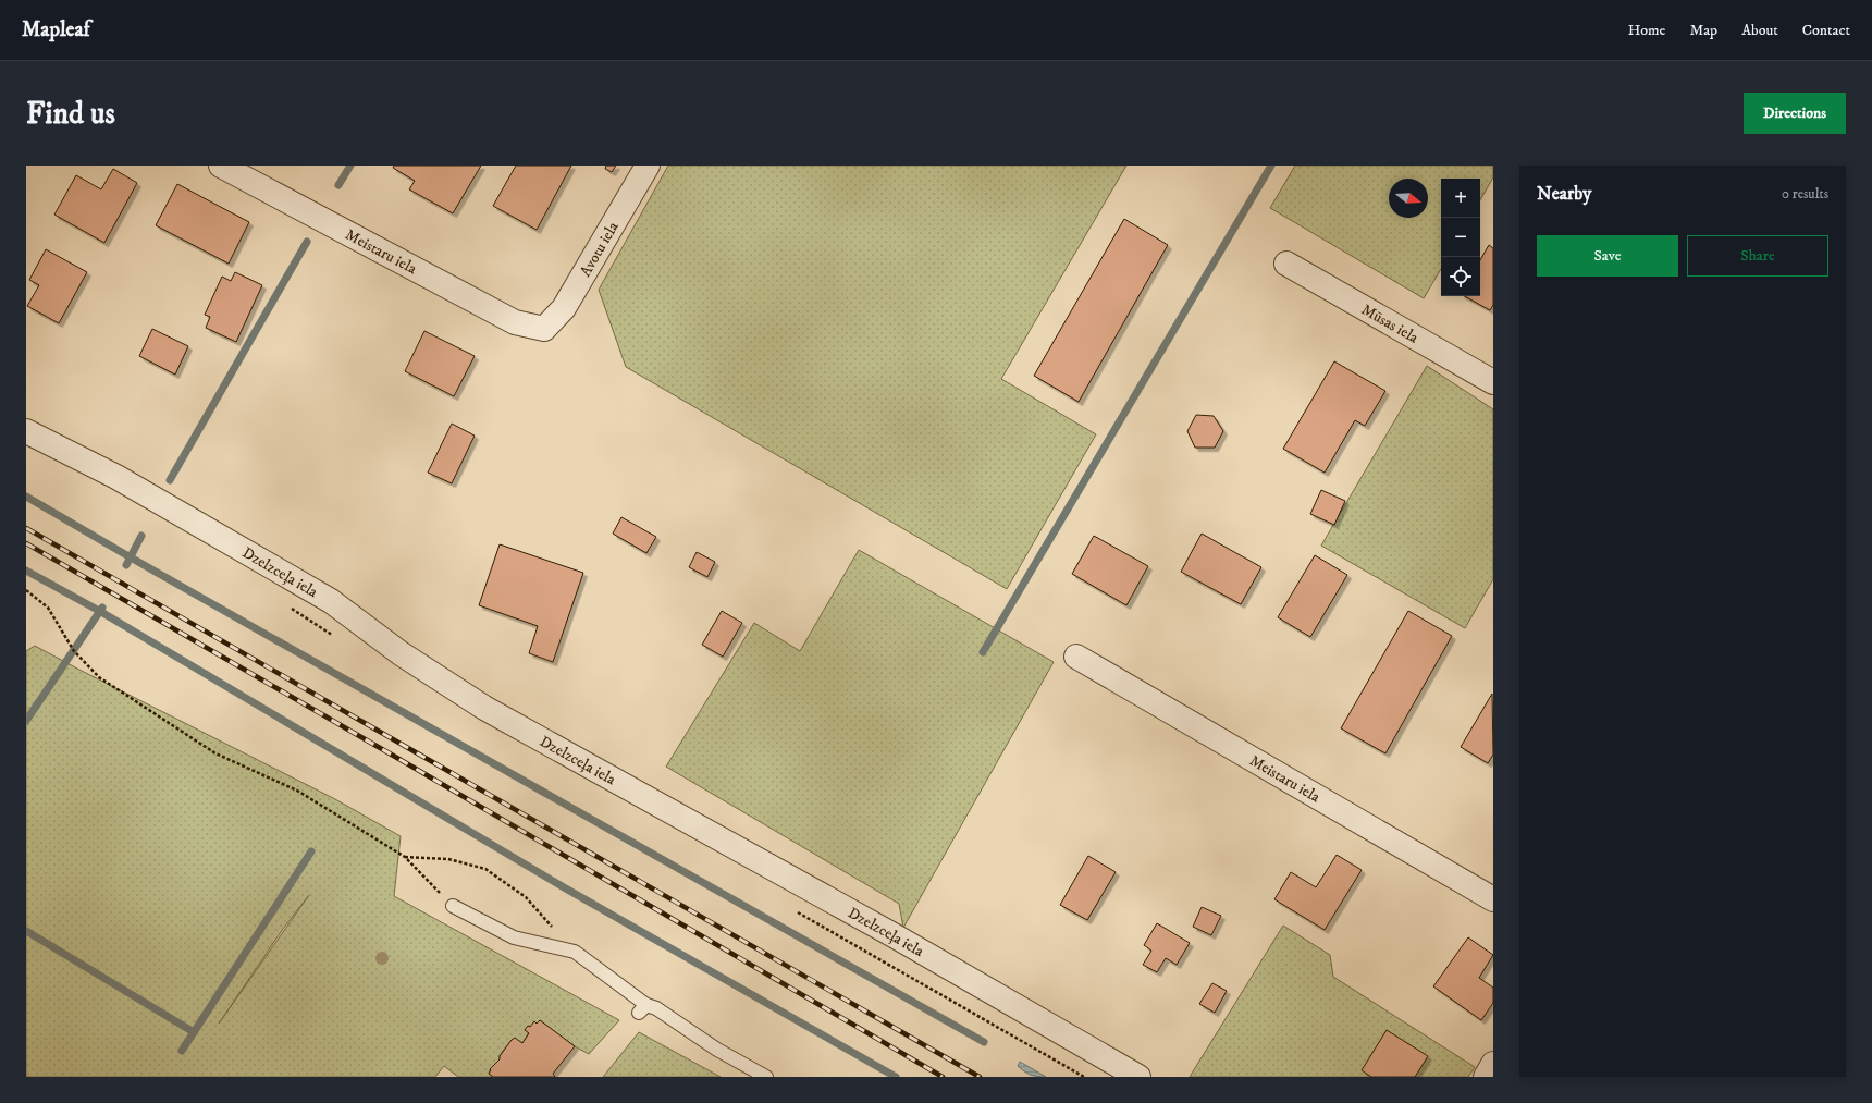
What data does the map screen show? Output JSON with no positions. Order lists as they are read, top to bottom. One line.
{"streets":{"street":["Avotu iela","Meistaru iela","Mūsas iela","Dzelzceļa iela"]},"crossings":[["Avotu iela","Meistaru iela"]],"north":"right","page":{"header":"Mapleaf","nav":["Home","Map","About","Contact"],"buttons":["Directions",["Save","Share"]],"title":"Find us","heading":["Nearby","0 results"],"map_buttons":["+","−"]}}
